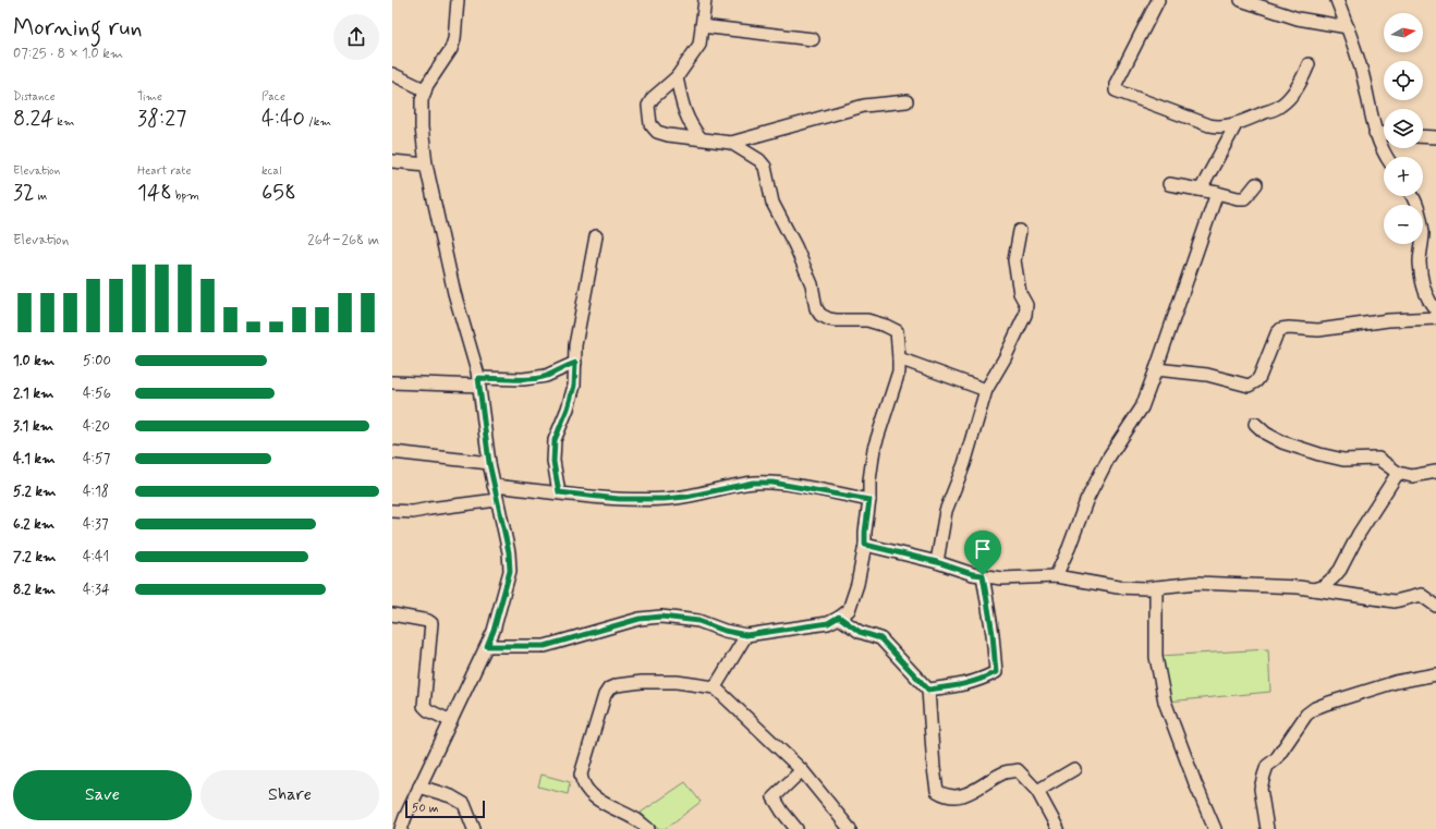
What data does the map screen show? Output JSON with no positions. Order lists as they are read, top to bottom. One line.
{"scale_bar":"50 m","north":"right","page":{"heading":["Morning run","07:25 · 8 × 1.0 km"],"map_buttons":["+","−"],"stats":[["Distance","8.24 km"],["Time","38:27"],["Pace","4:40 /km"],["Elevation","32 m"],["Heart rate","148 bpm"],["kcal","658"]],"chart":["Elevation","264–268 m"],"list":[{"name":"1.0 km","note":"5:00"},{"name":"2.1 km","note":"4:56"},{"name":"3.1 km","note":"4:20"},{"name":"4.1 km","note":"4:57"},{"name":"5.2 km","note":"4:18"},{"name":"6.2 km","note":"4:37"},{"name":"7.2 km","note":"4:41"},{"name":"8.2 km","note":"4:34"}],"buttons":["Save","Share"],"scale":"50 m"}}
